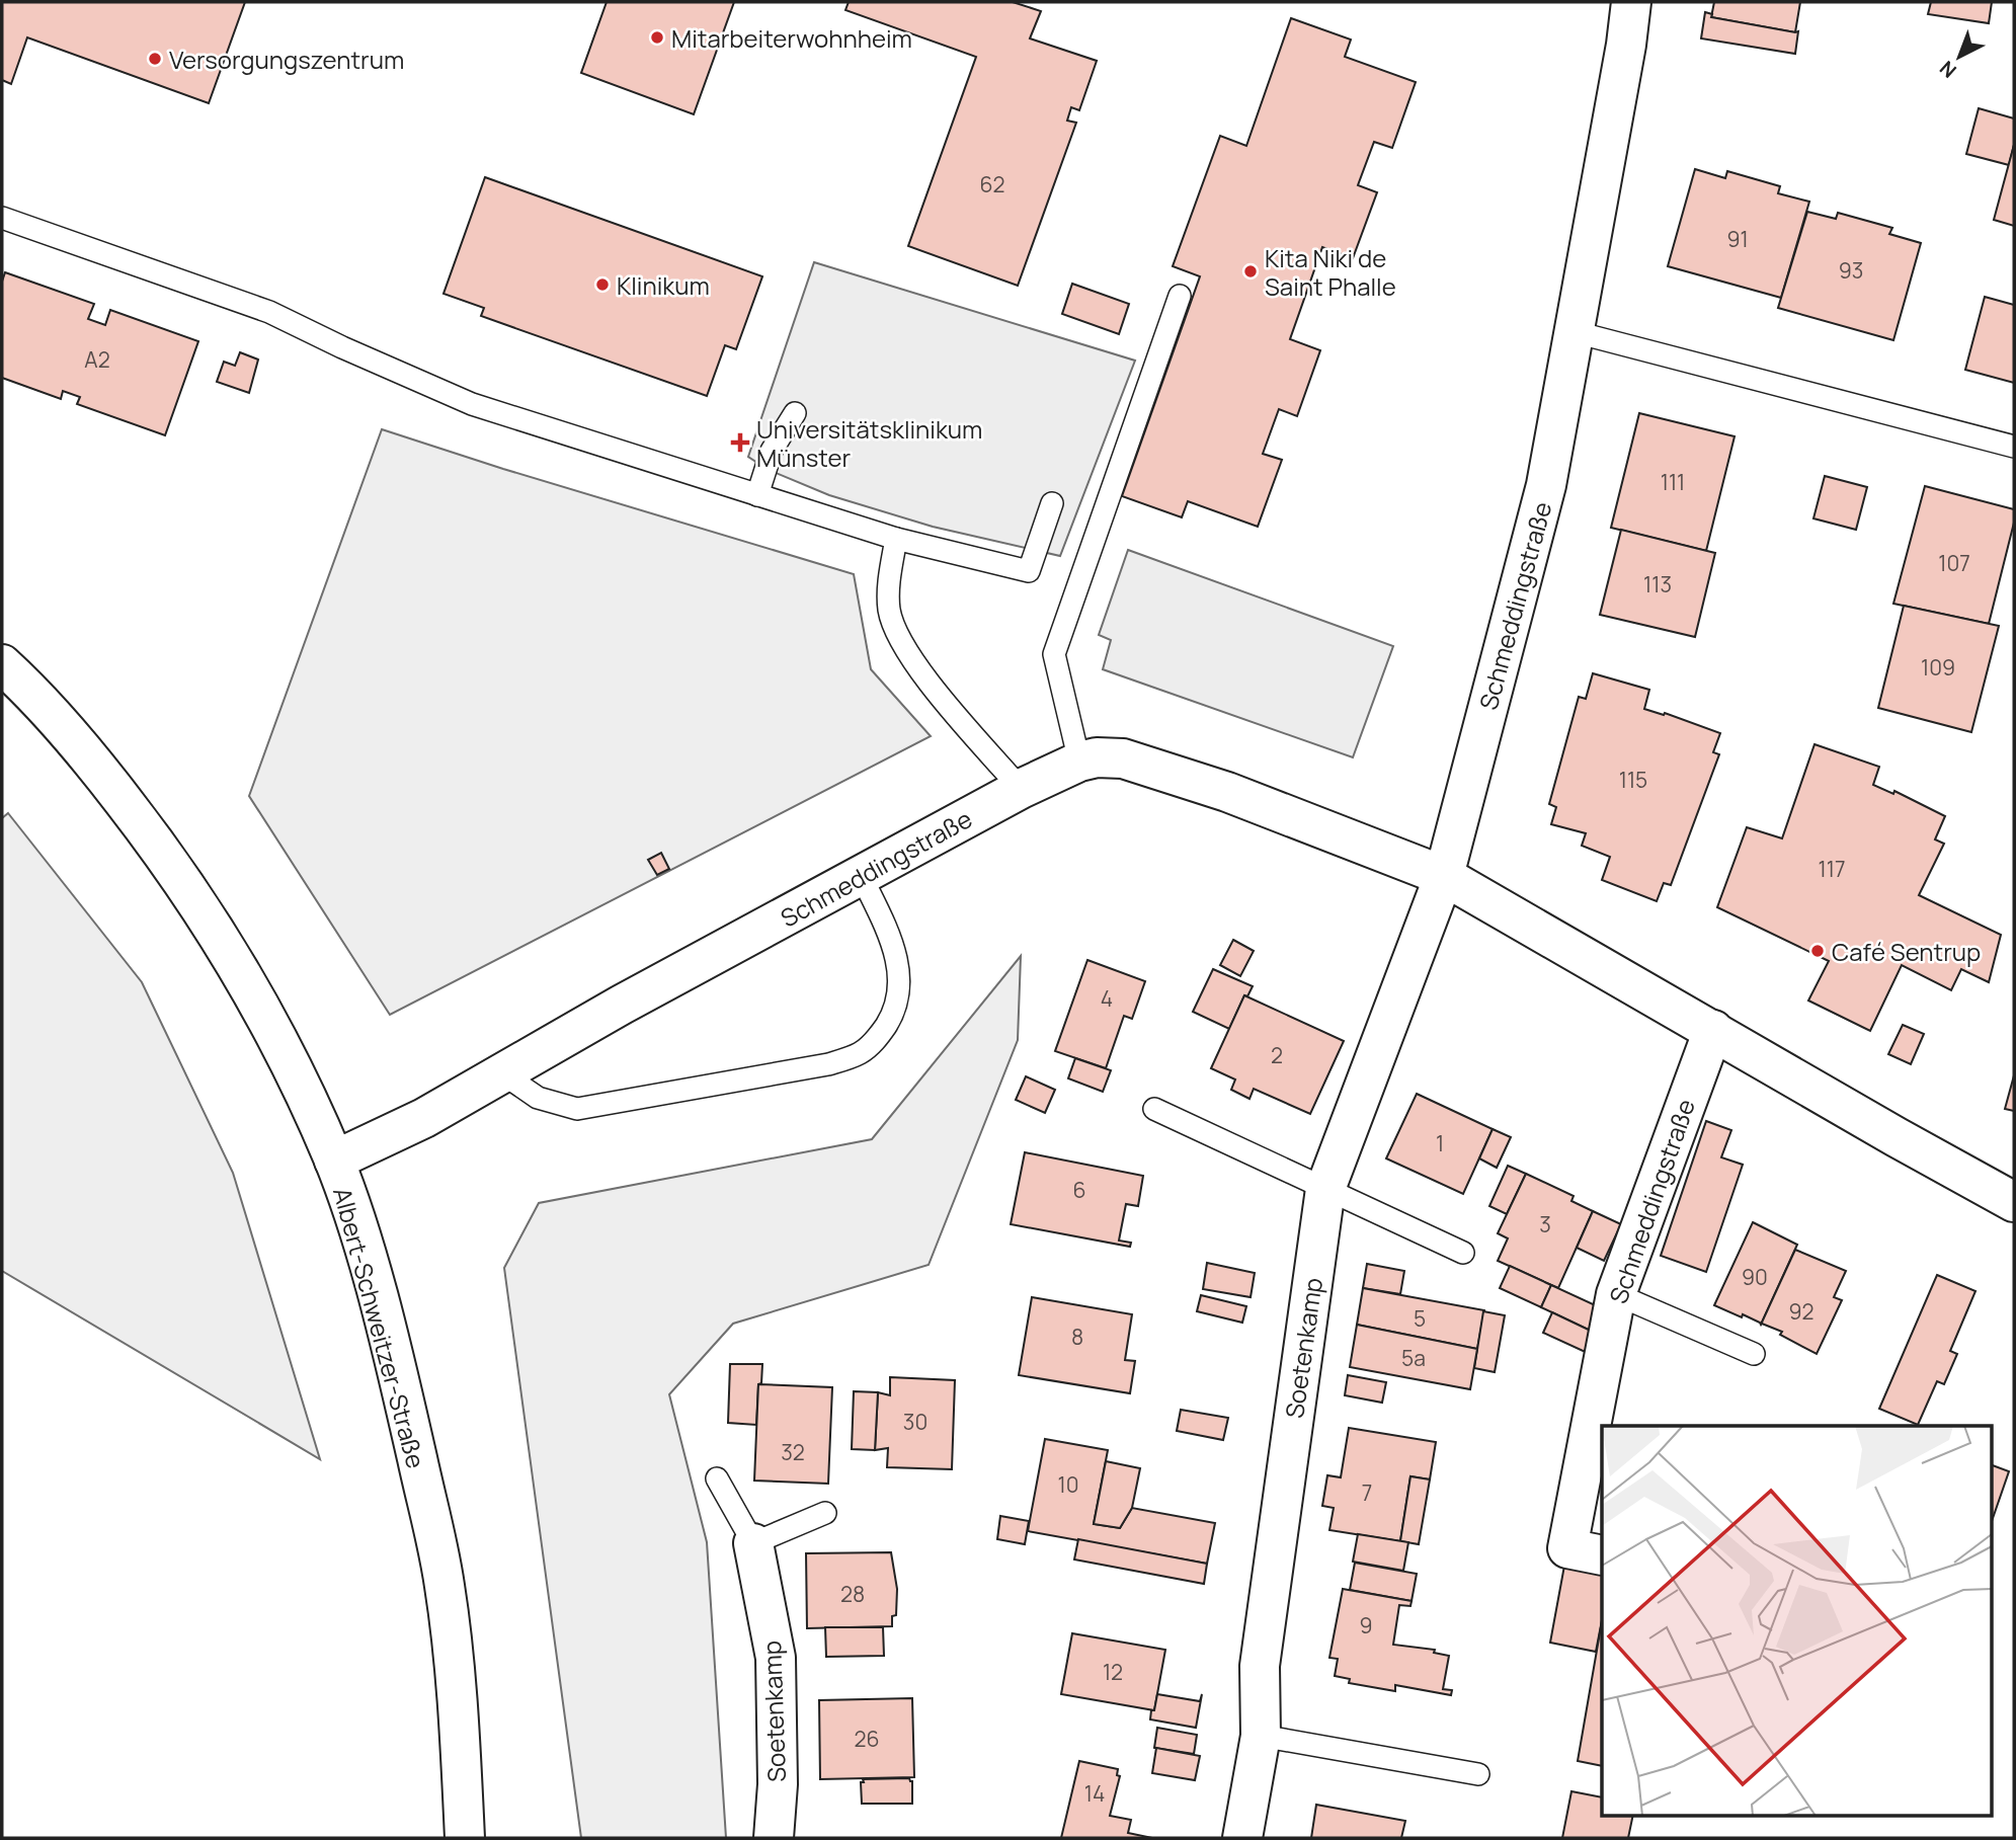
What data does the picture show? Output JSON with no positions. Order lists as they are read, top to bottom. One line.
{"streets":{"street":["Schmeddingstraße","Albert-Schweitzer-Straße","Soetenkamp"]},"crossings":[["Schmeddingstraße","Albert-Schweitzer-Straße"],["Schmeddingstraße","Soetenkamp"]],"places":{"other":["Mitarbeiterwohnheim","Versorgungszentrum","Kita Niki de Saint Phalle","Klinikum","Café Sentrup"],"health":["Universitätsklinikum Münster"]},"house_numbers":["62","91","93","A2","111","107","113","109","115","117","4","2","1","6","3","90","92","5","8","5a","30","32","10","7","28","9","12","26","14"],"north":"bottom left"}
